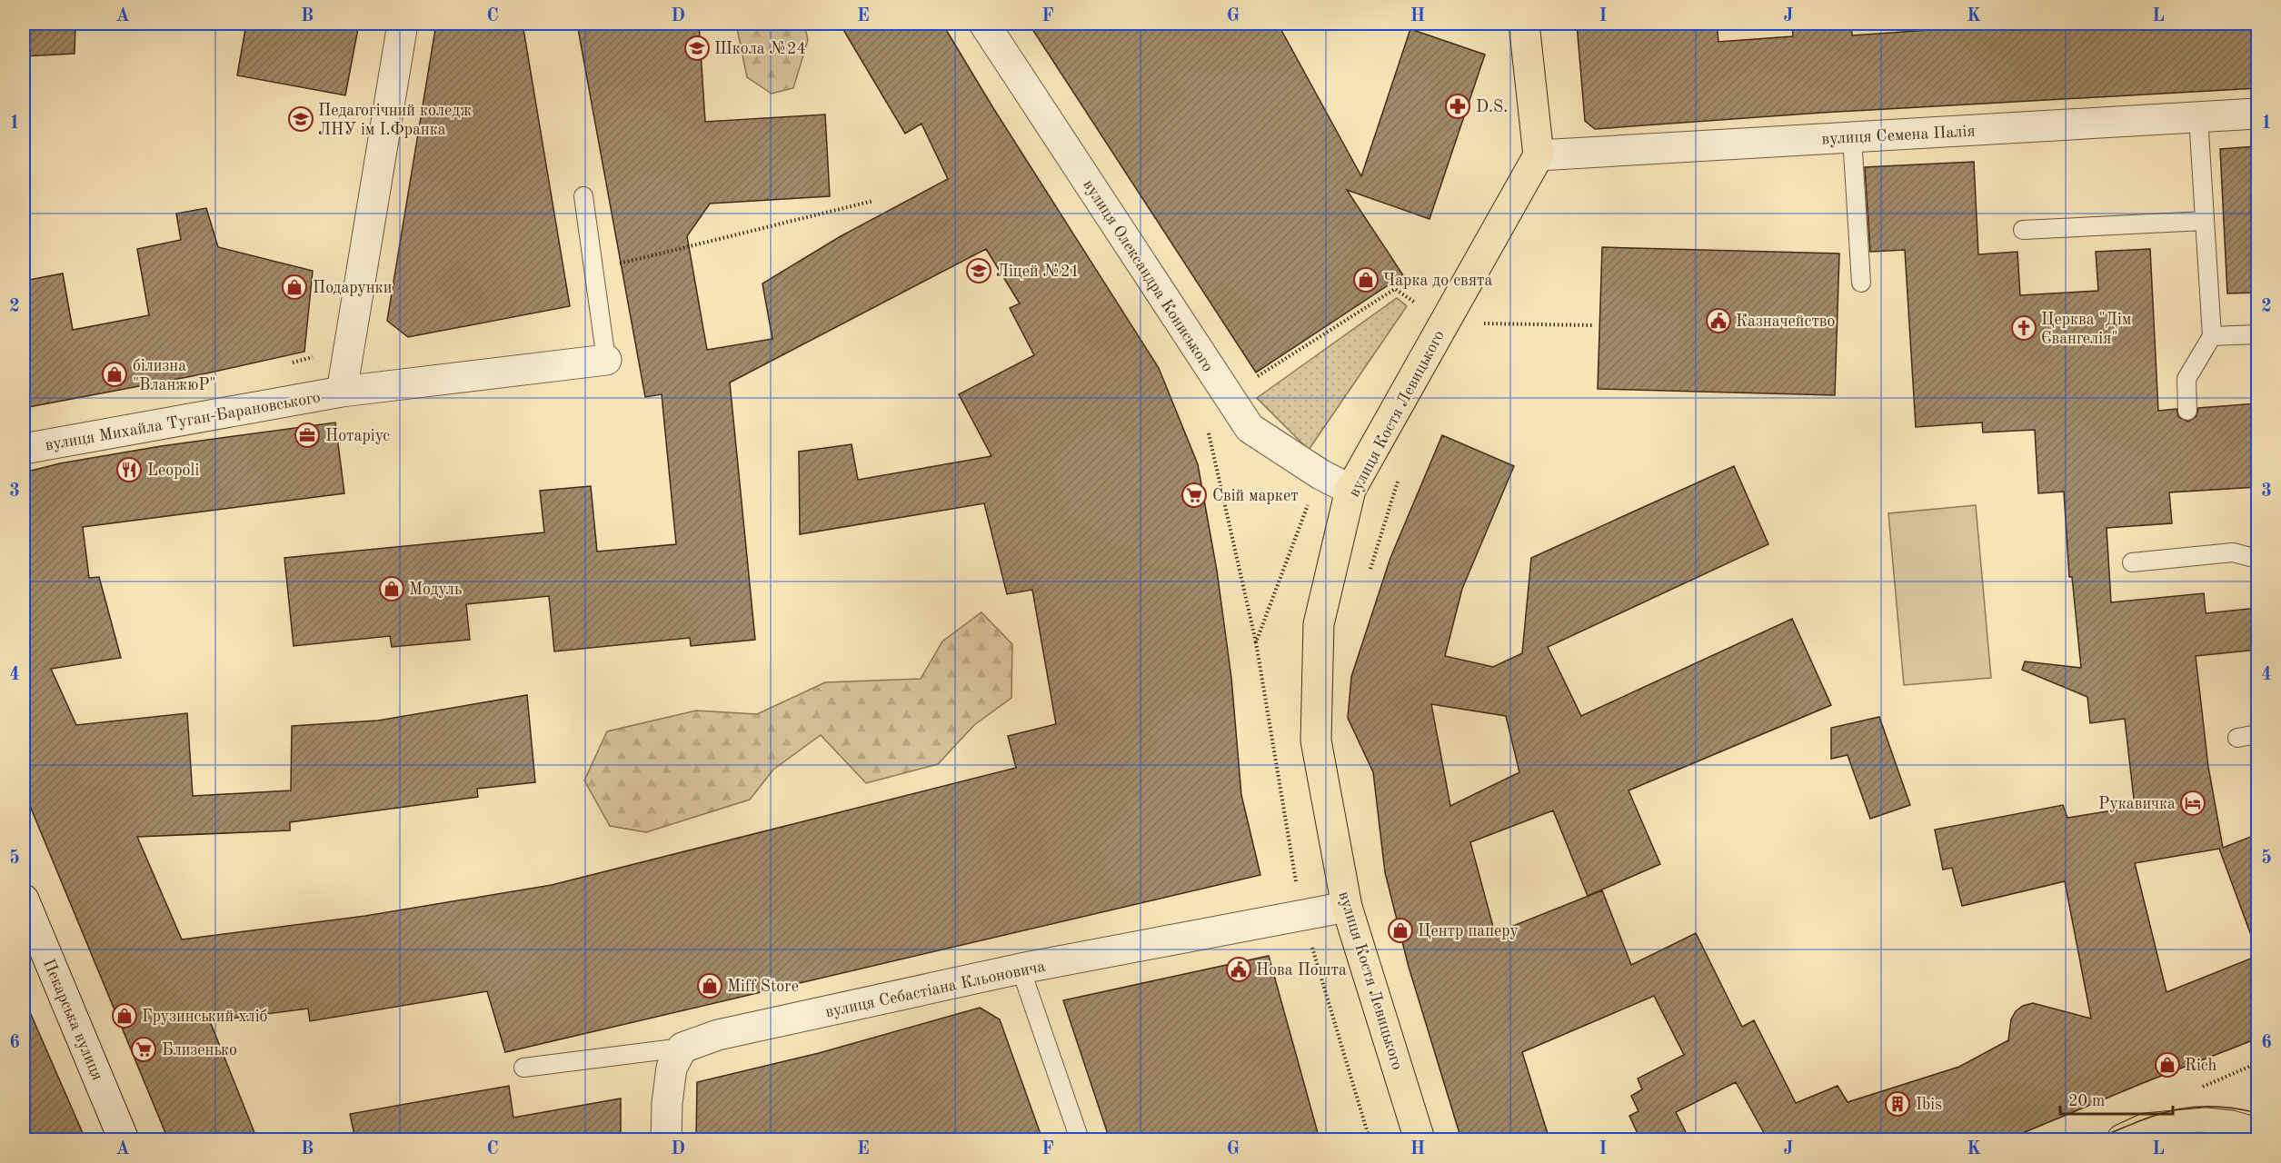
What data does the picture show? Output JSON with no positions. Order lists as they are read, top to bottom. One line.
{"streets":{"main road":["вулиця Костя Левицького"],"street":["вулиця Семена Палія","вулиця Олександра Кониського","вулиця Михайла Туган-Барановського","вулиця Себастіана Кльоновича","Пекарська вулиця"]},"crossings":[["вулиця Семена Палія","вулиця Костя Левицького"],["вулиця Олександра Кониського","вулиця Костя Левицького"],["вулиця Костя Левицького","вулиця Себастіана Кльоновича"]],"places":{"school or university":["Школа №24","Педагогічний коледж ЛНУ ім І.Франка","Ліцей №21"],"pharmacy":["D.S."],"shop":["Чарка до свята","Подарунки","білизна \"ВланжюР\"","Модуль","Центр паперу","Miff Store","Грузинський хліб","Rich"],"public building":["Казначейство","Нова Пошта"],"church":["Церква \"Дім Євангелія\""],"office":["Нотаріус"],"restaurant":["Leopoli"],"supermarket":["Свiй маркет","Близенько"],"hotel":["Рукавичка"],"building":["Ibis"]},"scale_bar":"20 m","grid":{"columns":["A","B","C","D","E","F","G","H","I","J","K","L"],"rows":["1","2","3","4","5","6"]}}
